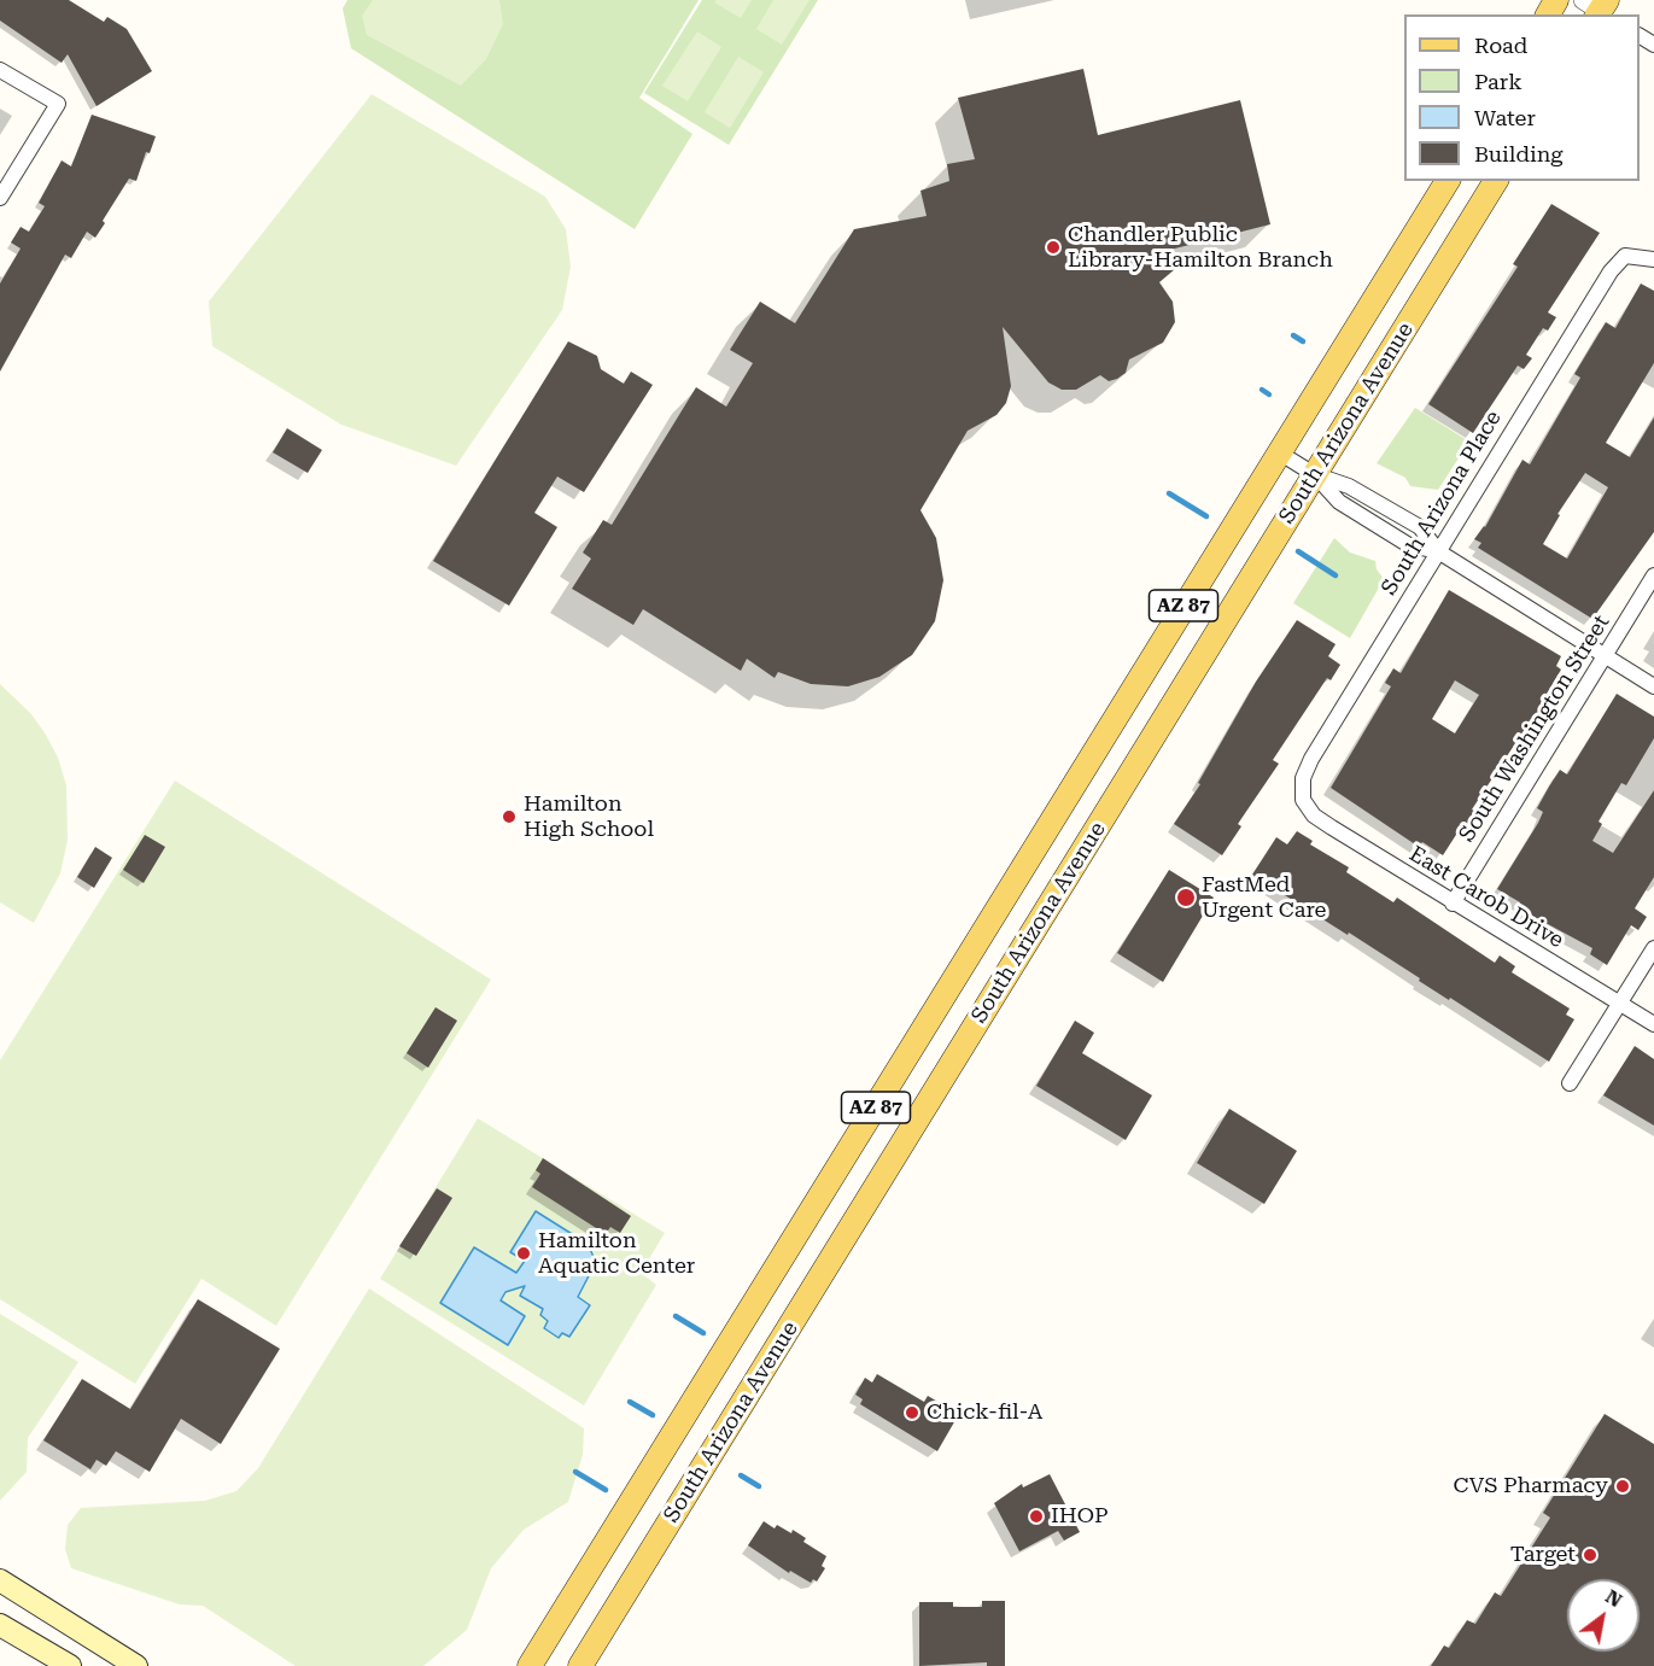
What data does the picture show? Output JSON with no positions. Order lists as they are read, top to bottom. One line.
{"streets":{"main road":["South Arizona Avenue","AZ 87"],"street":["South Arizona Place","South Washington Street","East Carob Drive"]},"crossings":[["South Arizona Place","East Carob Drive"],["South Washington Street","East Carob Drive"]],"places":["Chandler Public Library-Hamilton Branch","Hamilton High School","FastMed Urgent Care","Hamilton Aquatic Center","Chick-fil-A","CVS Pharmacy","IHOP","Target"],"legend":["Road","Park","Water","Building"],"north":"top right"}
